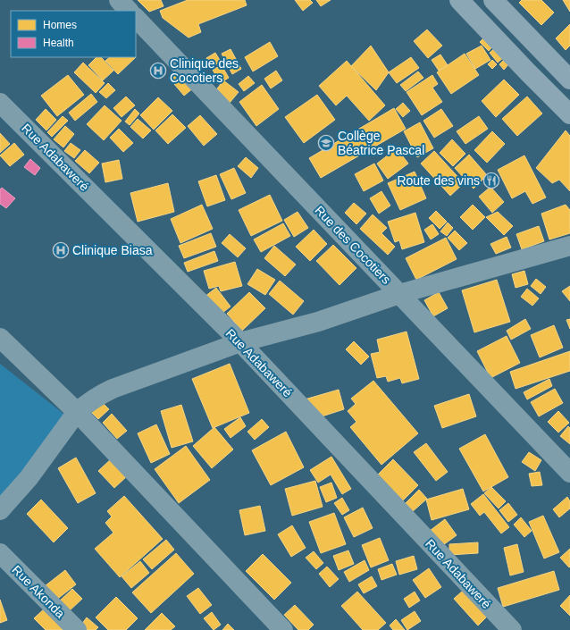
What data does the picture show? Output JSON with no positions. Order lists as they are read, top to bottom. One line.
{"streets":{"street":["Rue Adabaweré","Rue des Cocotiers","Rue Akonda"]},"places":{"hospital":["Clinique des Cocotiers","Clinique Biasa"],"school or university":["Collège Béatrice Pascal"],"restaurant":["Route des vins"]},"legend":["Homes","Health"]}
